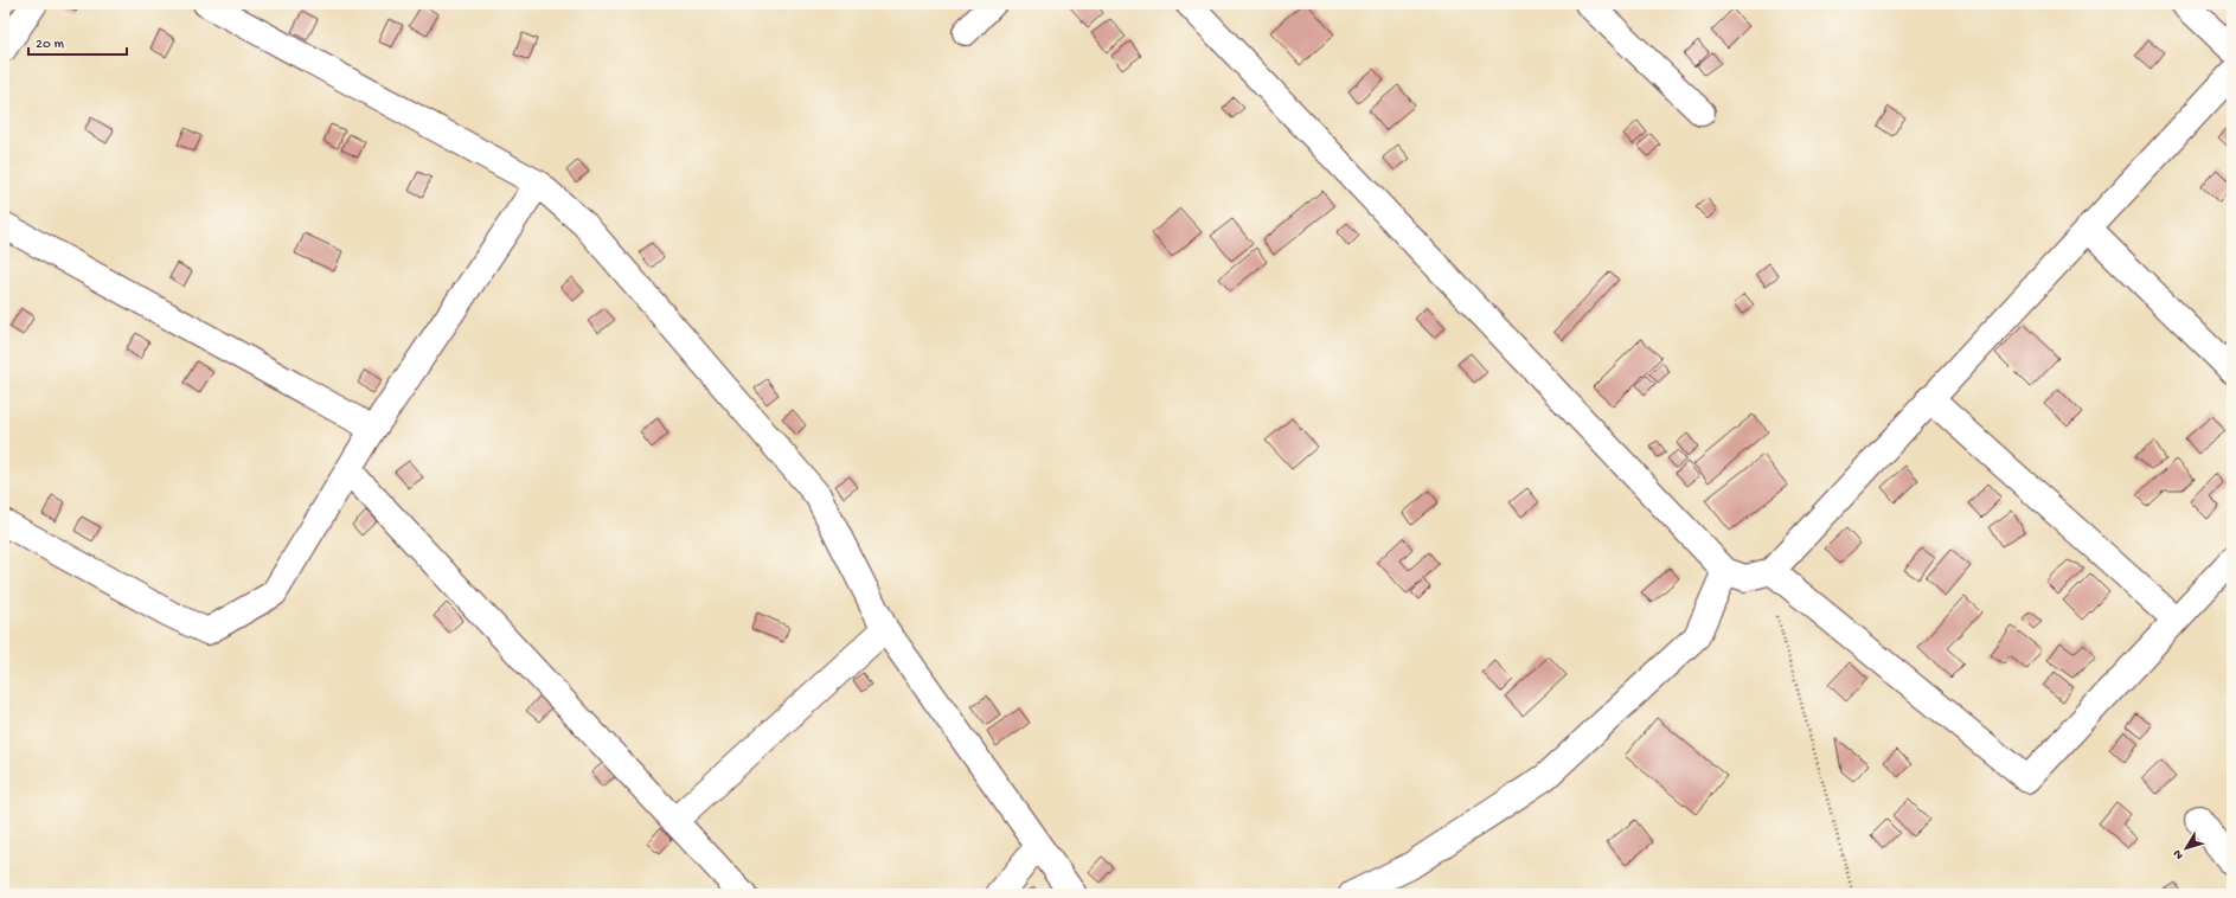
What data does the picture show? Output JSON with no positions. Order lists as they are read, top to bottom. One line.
{"scale_bar":"20 m","north":"bottom left"}
